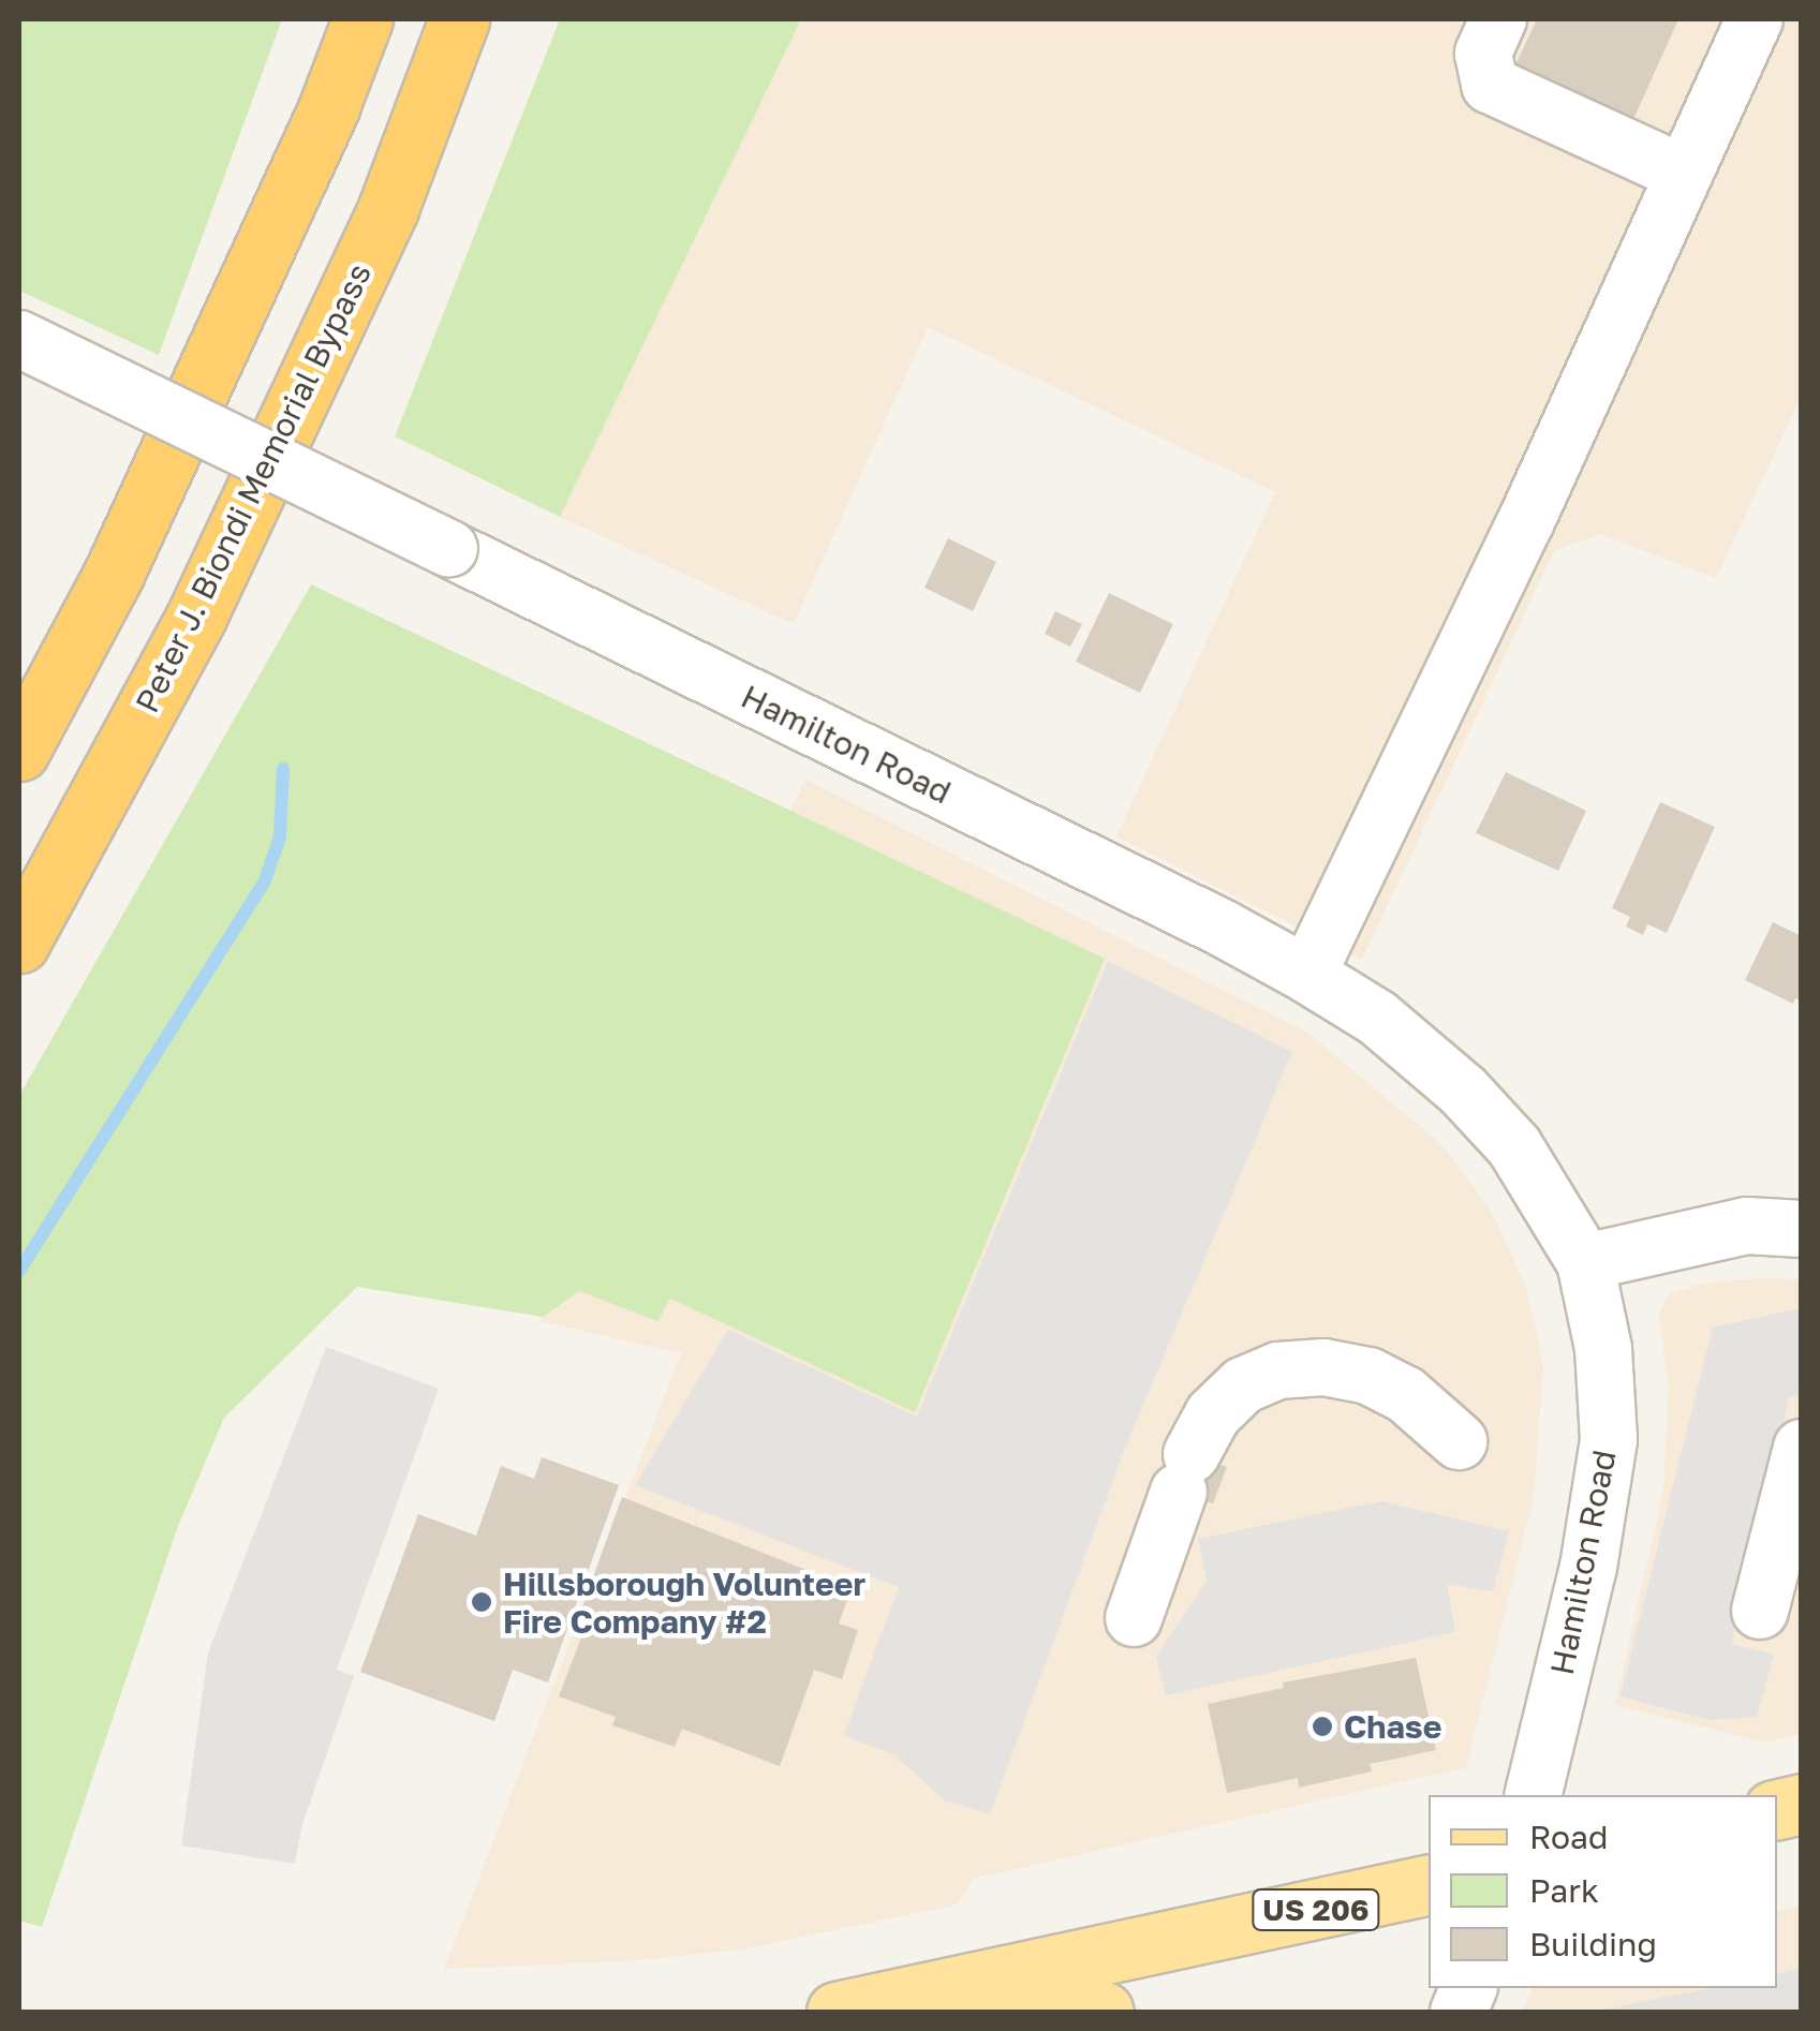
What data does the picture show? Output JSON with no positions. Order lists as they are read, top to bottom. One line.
{"streets":{"highway":["Peter J. Biondi Memorial Bypass"],"main road":["US 206"],"street":["Hamilton Road"]},"places":["Hillsborough Volunteer Fire Company #2","Chase"],"legend":["Road","Park","Building"]}
